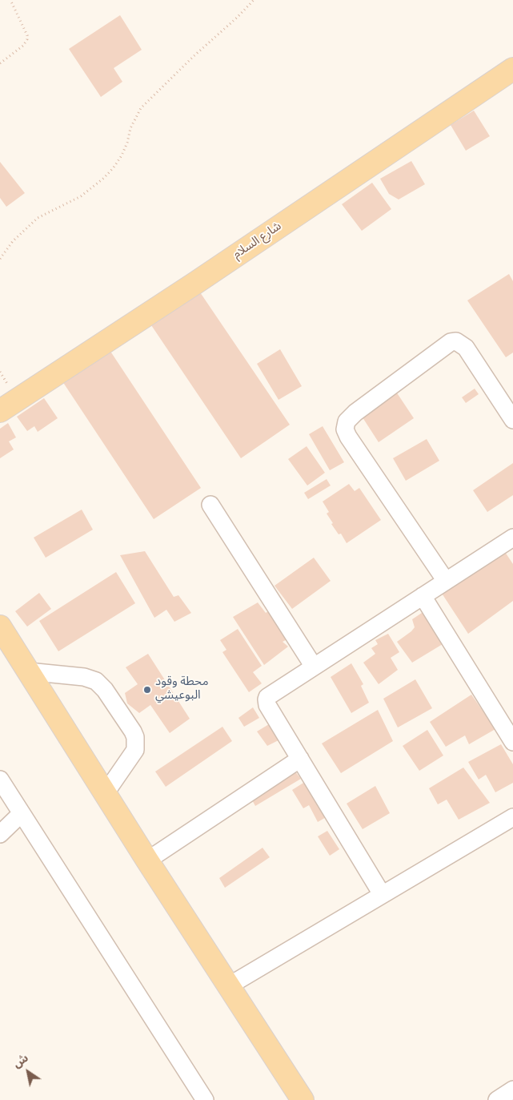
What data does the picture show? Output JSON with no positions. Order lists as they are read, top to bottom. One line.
{"streets":{"main road":["شارع السلام"]},"places":["محطة وقود البوعيشي"],"north":"top left"}
